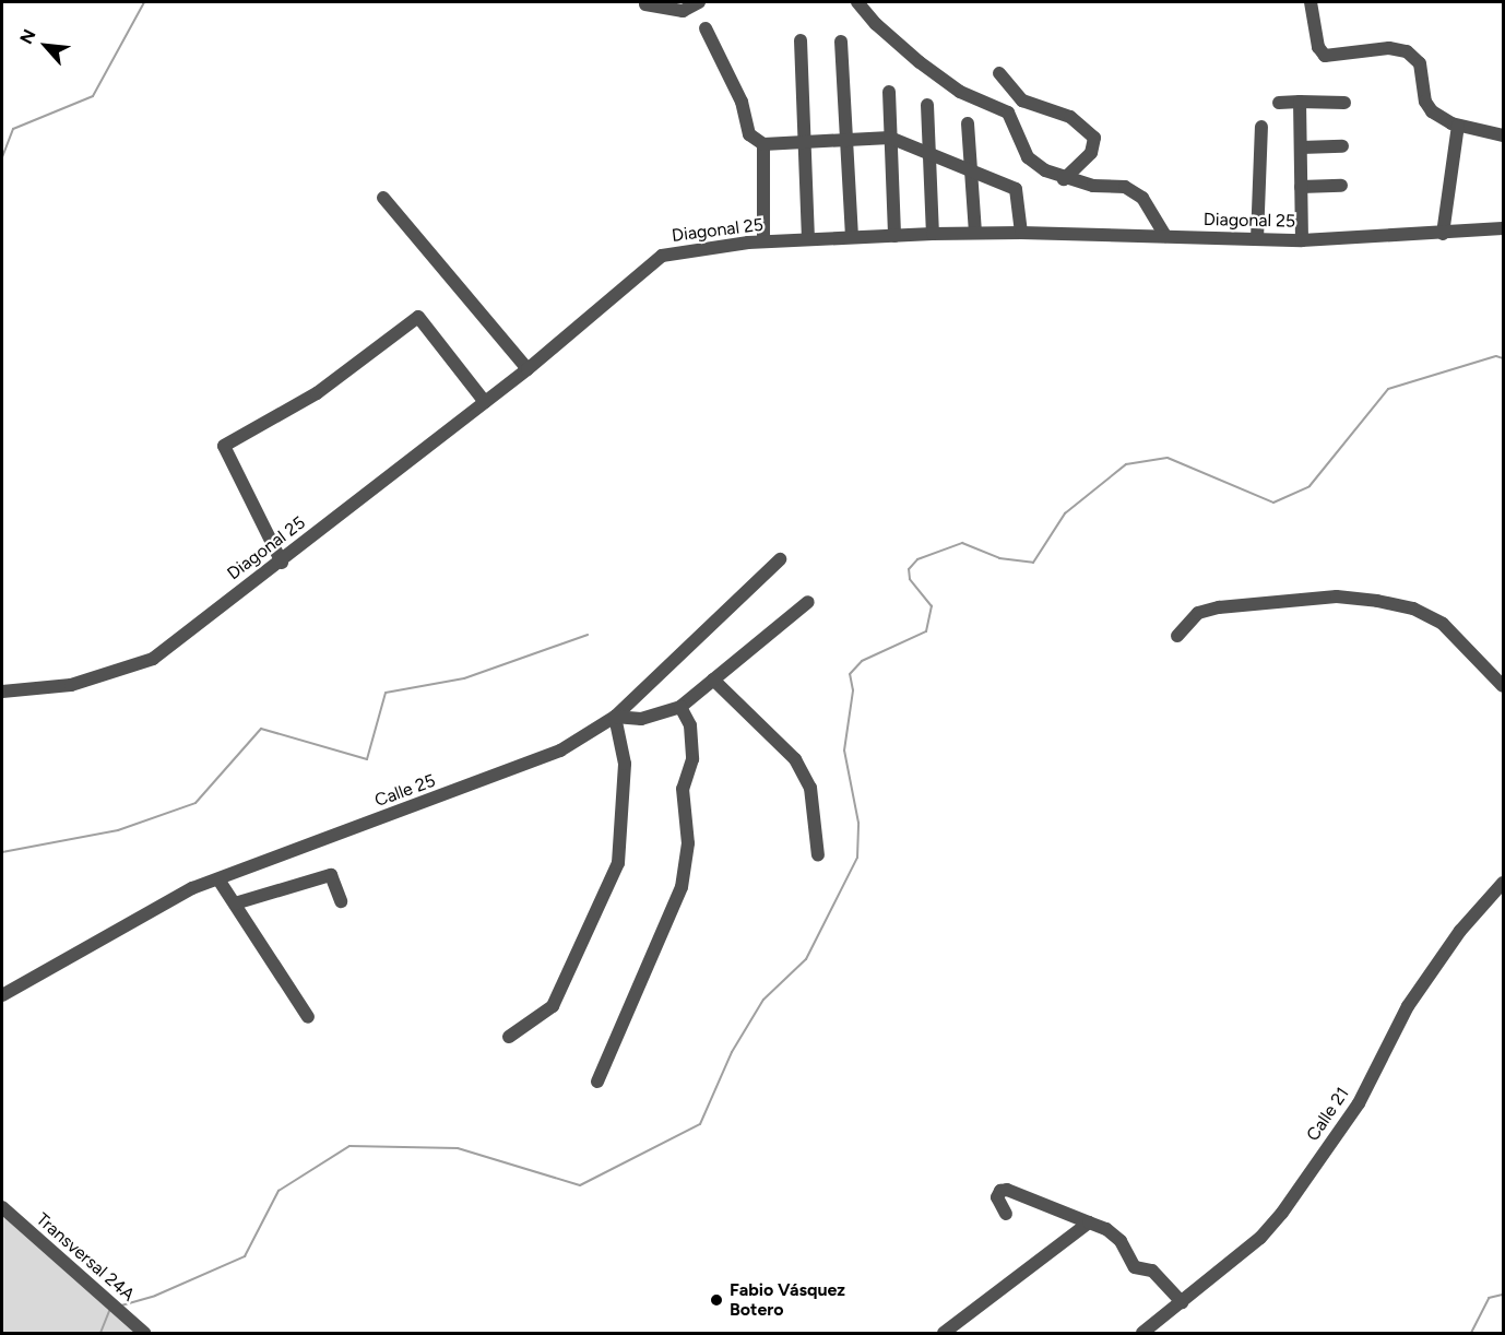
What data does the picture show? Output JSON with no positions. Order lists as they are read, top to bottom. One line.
{"streets":{"street":["Diagonal 25","Calle 25","Calle 21","Transversal 24A"]},"places":["Fabio Vásquez Botero"],"north":"top left"}
